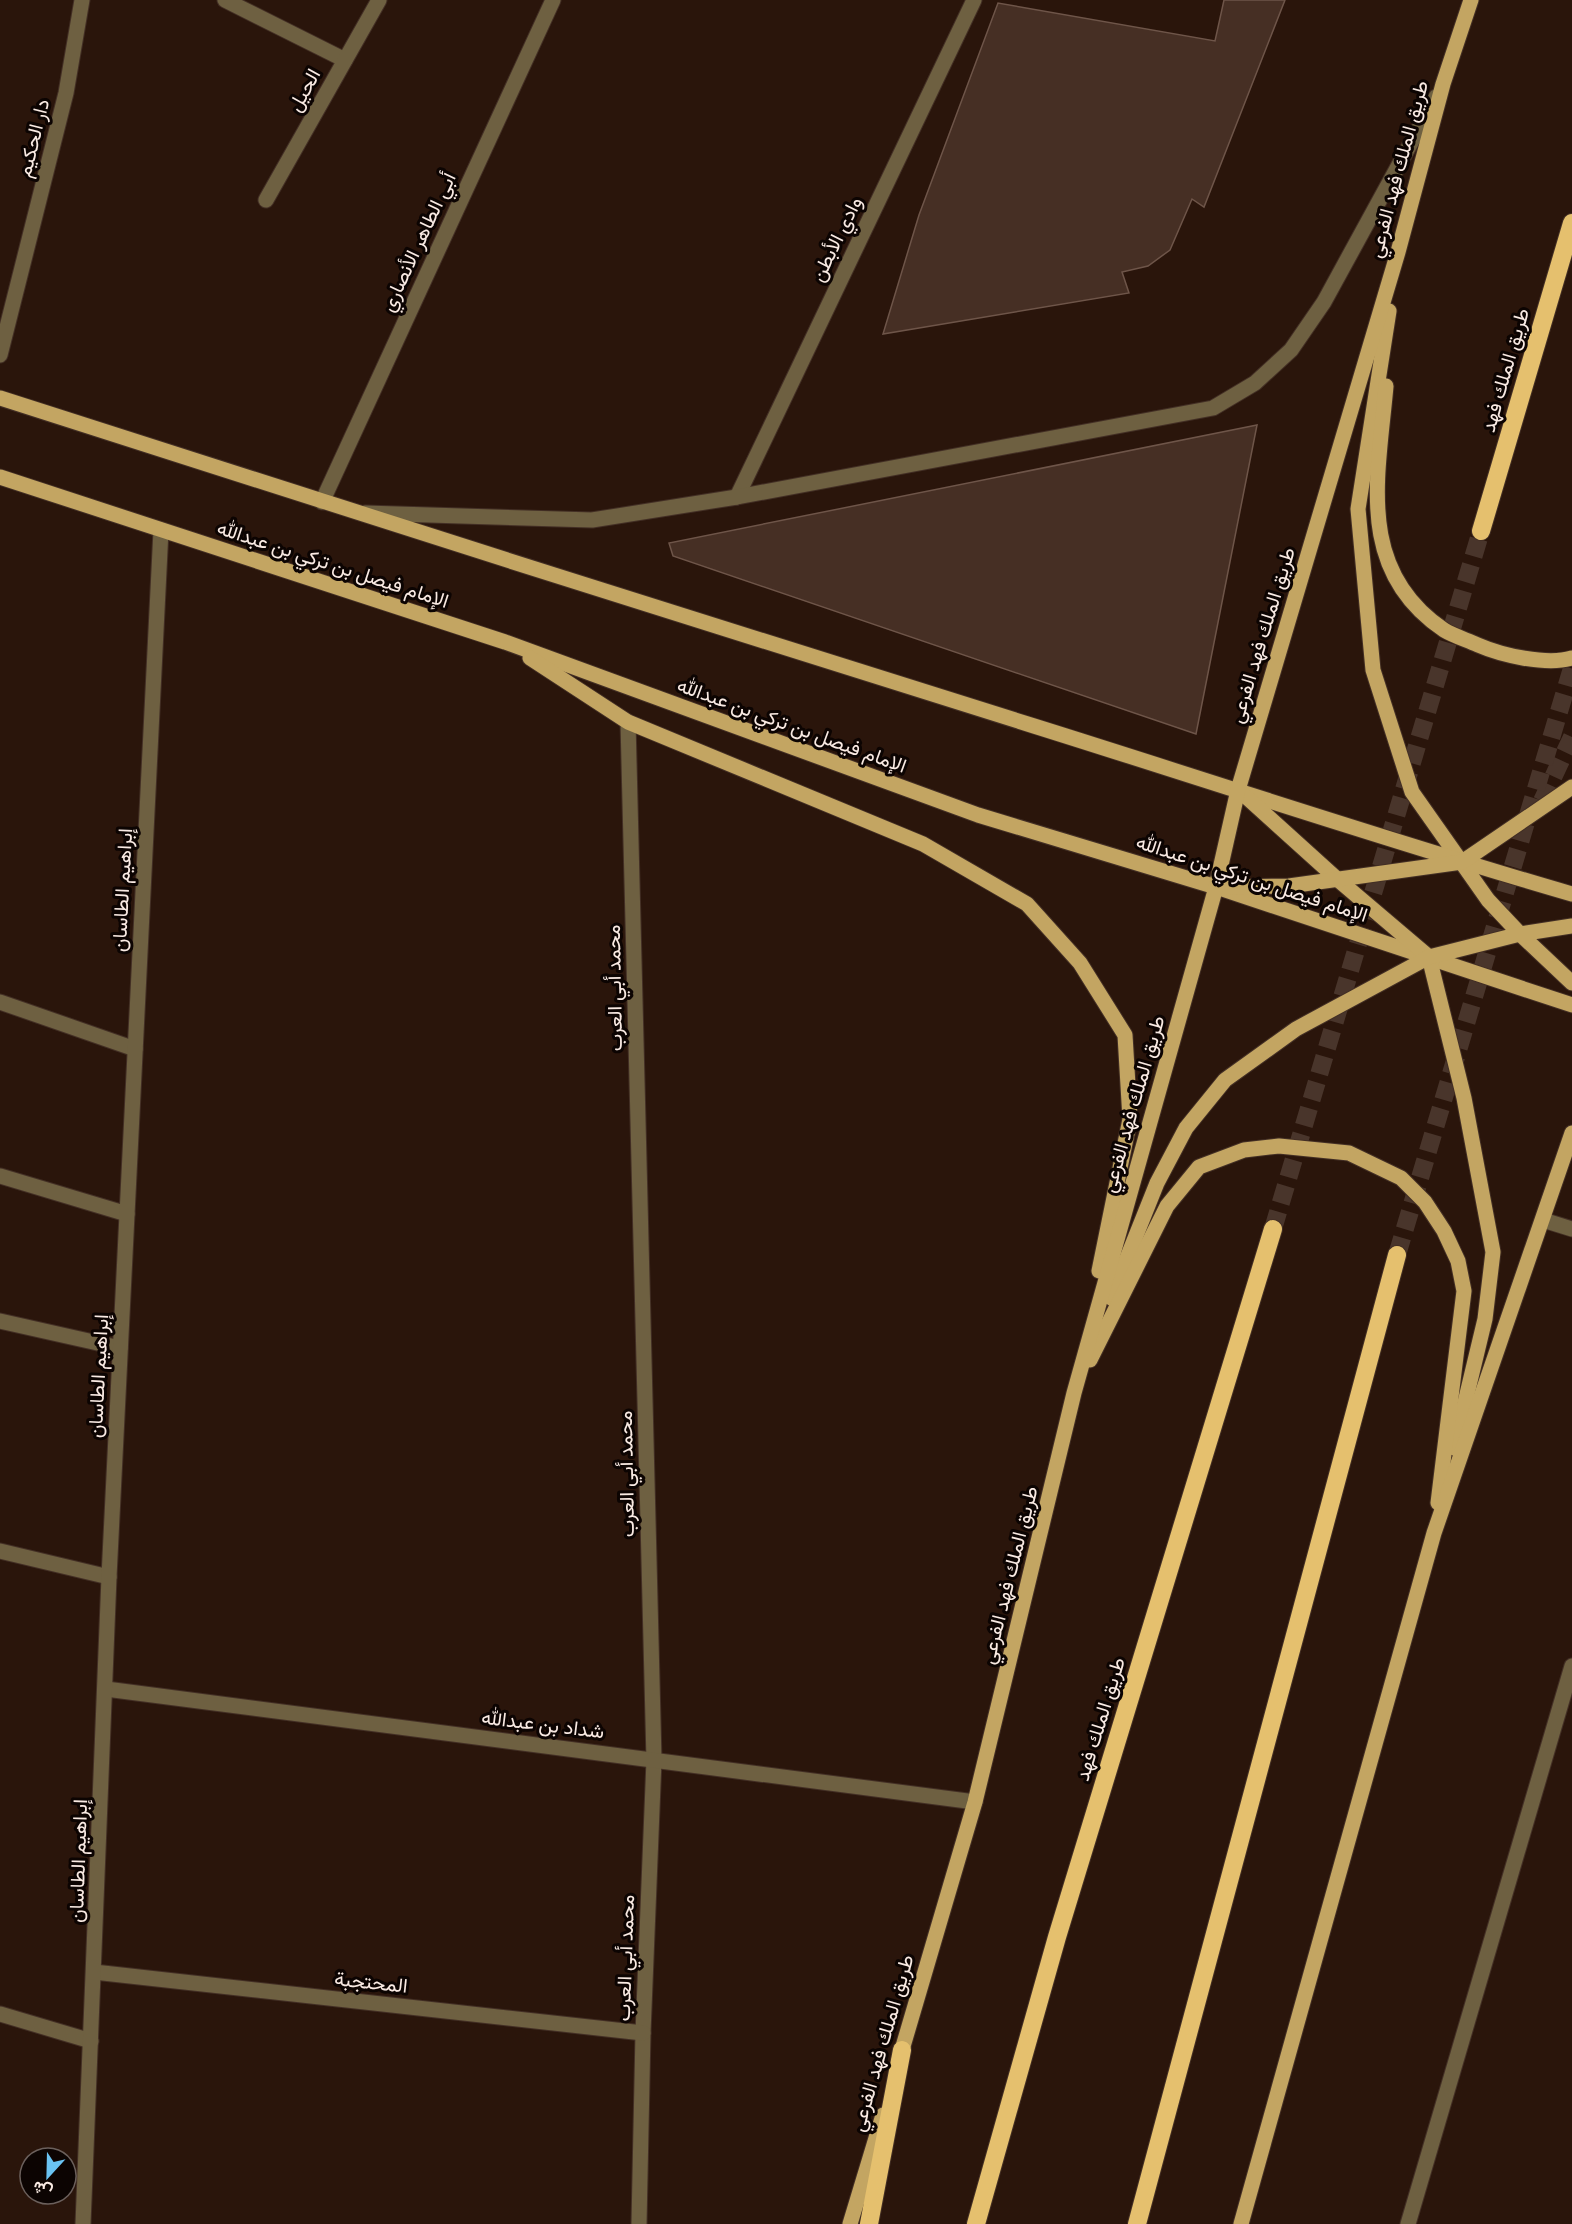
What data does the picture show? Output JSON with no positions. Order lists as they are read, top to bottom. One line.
{"streets":{"highway":["طريق الملك فهد"],"main road":["طريق الملك فهد الفرعي","الإمام فيصل بن تركي بن عبدالله"],"street":["الحيل","دار الحكيم","وادي الأبطن","أبي الطاهر الأنصاري","إبراهيم الطاسان","محمد أبي العرب","شداد بن عبدالله","المحتجبة"]},"crossings":[["طريق الملك فهد الفرعي","الإمام فيصل بن تركي بن عبدالله"],["طريق الملك فهد الفرعي","شداد بن عبدالله"],["الإمام فيصل بن تركي بن عبدالله","إبراهيم الطاسان"],["إبراهيم الطاسان","شداد بن عبدالله"],["إبراهيم الطاسان","المحتجبة"],["محمد أبي العرب","شداد بن عبدالله"],["محمد أبي العرب","المحتجبة"]],"north":"bottom"}
